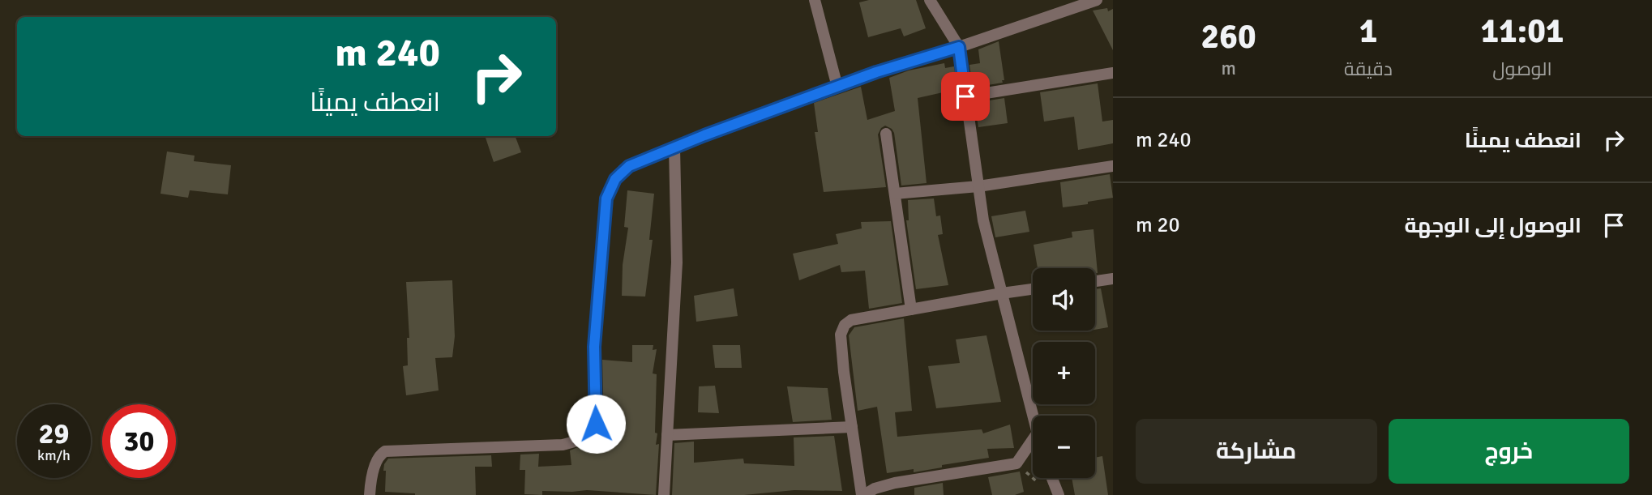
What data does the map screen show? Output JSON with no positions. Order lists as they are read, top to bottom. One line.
{"page":{"eta":["11:01","الوصول","1","دقيقة","260","m"],"turn":["240 m","انعطف يمينًا"],"list":[{"name":"انعطف يمينًا","value":"240 m"},{"name":"الوصول إلى الوجهة","value":"20 m"}],"map_buttons":["+","−"],"speed":"29 km/h","limit":"30","buttons":["خروج","مشاركة"]}}
